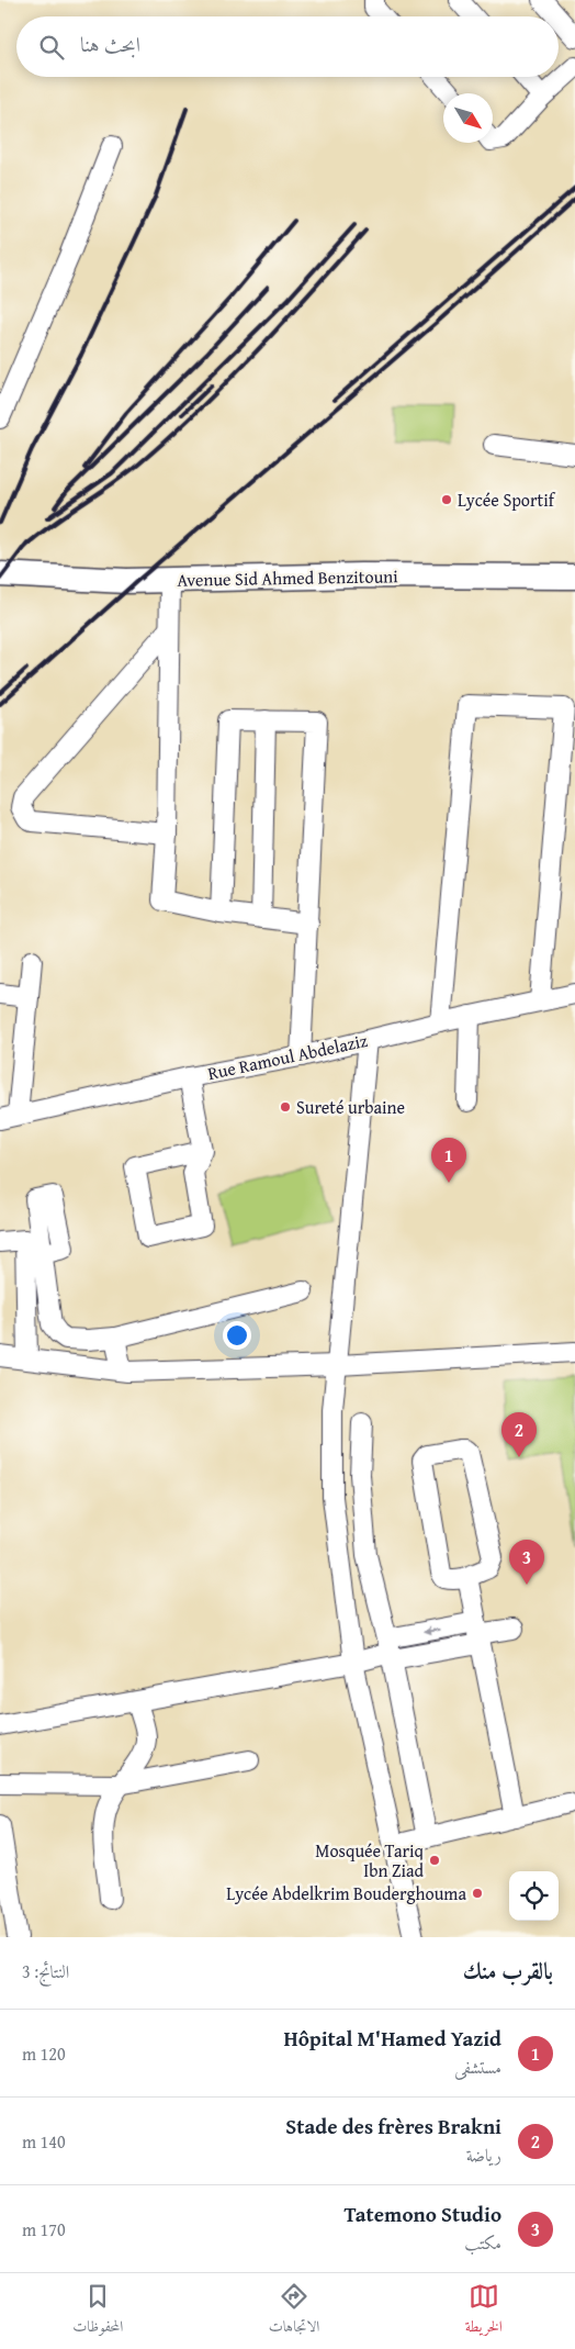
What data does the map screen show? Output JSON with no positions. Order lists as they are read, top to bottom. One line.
{"streets":{"main road":["Avenue Sid Ahmed Benzitouni"],"street":["Rue Ramoul Abdelaziz"]},"places":["Lycée Sportif","Sureté urbaine","Mosquée Tariq Ibn Ziad","Lycée Abdelkrim Bouderghouma"],"north":"bottom right","page":{"search":"ابحث هنا","pins":["1","2","3"],"heading":["بالقرب منك","النتائج: 3"],"list":[{"mark":"1","name":"Hôpital M'Hamed Yazid","note":"مستشفى","value":"120 m"},{"mark":"2","name":"Stade des frères Brakni","note":"رياضة","value":"140 m"},{"mark":"3","name":"Tatemono Studio","note":"مكتب","value":"170 m"}],"nav":["الخريطة","الاتجاهات","المحفوظات"]}}
